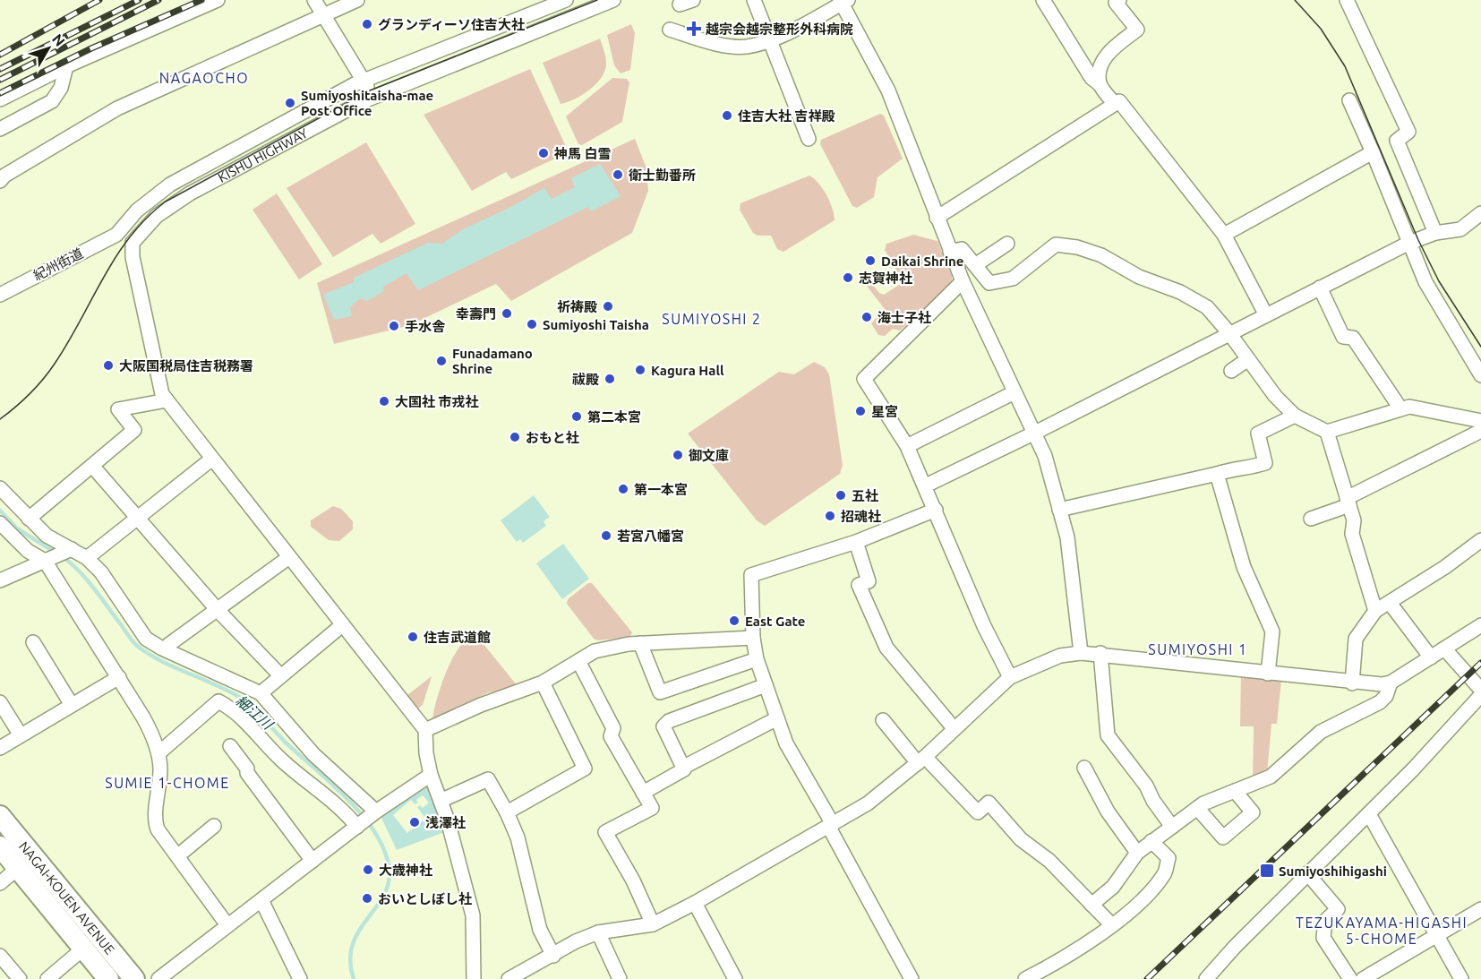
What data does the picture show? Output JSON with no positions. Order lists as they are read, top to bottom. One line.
{"streets":{"highway":["NAGAI-KOUEN AVENUE"],"street":["KISHU HIGHWAY","紀州街道"]},"crossings":[["KISHU HIGHWAY","紀州街道"]],"districts":["NAGAOCHO","SUMIYOSHI 2","SUMIYOSHI 1","SUMIE 1-CHOME","TEZUKAYAMA-HIGASHI 5-CHOME"],"water":["細江川"],"places":{"other":["グランディーソ住吉大社","Sumiyoshitaisha-mae Post Office","住吉大社 吉祥殿","神馬 白雪","衛士勤番所","Daikai Shrine","志賀神社","祈祷殿","幸壽門","海士子社","Sumiyoshi Taisha","手水舎","Funadamano Shrine","大阪国税局住吉税務署","Kagura Hall","祓殿","大国社 市戎社","星宮","第二本宮","おもと社","御文庫","第一本宮","五社","招魂社","若宮八幡宮","East Gate","住吉武道館","浅澤社","大歳神社","おいとしぼし社"],"health":["越宗会越宗整形外科病院"],"transit":["Sumiyoshihigashi"]},"north":"top right"}
